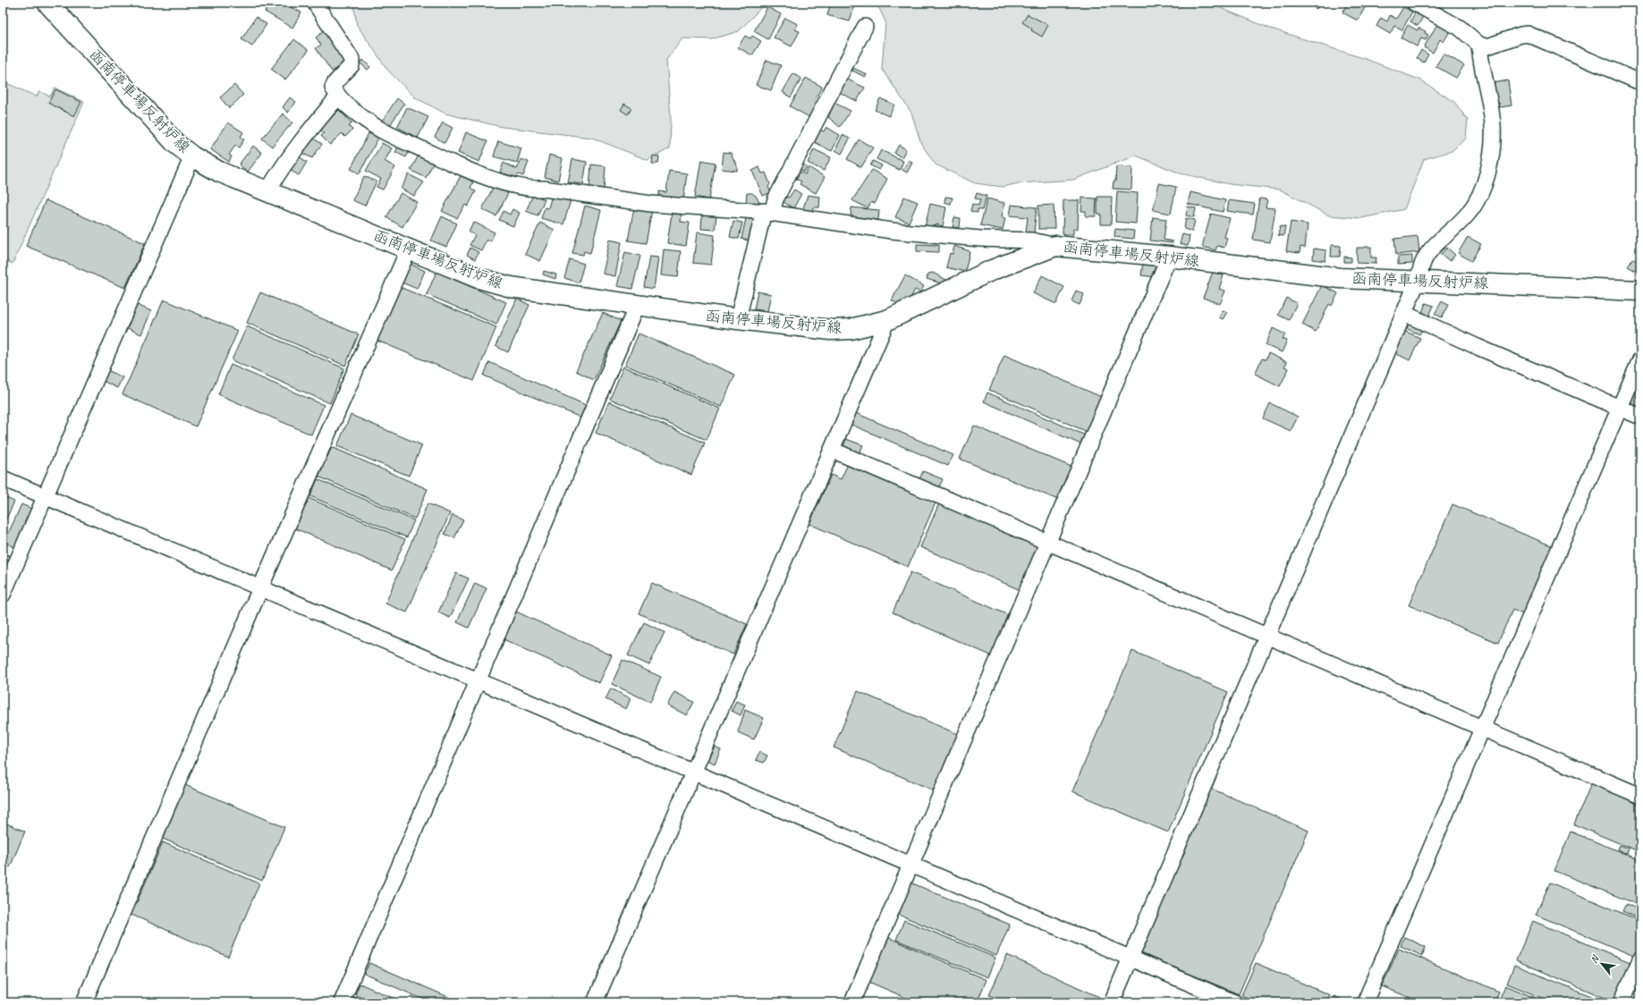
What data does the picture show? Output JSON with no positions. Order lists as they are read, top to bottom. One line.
{"streets":{"main road":["函南停車場反射炉線"]},"north":"top left"}
